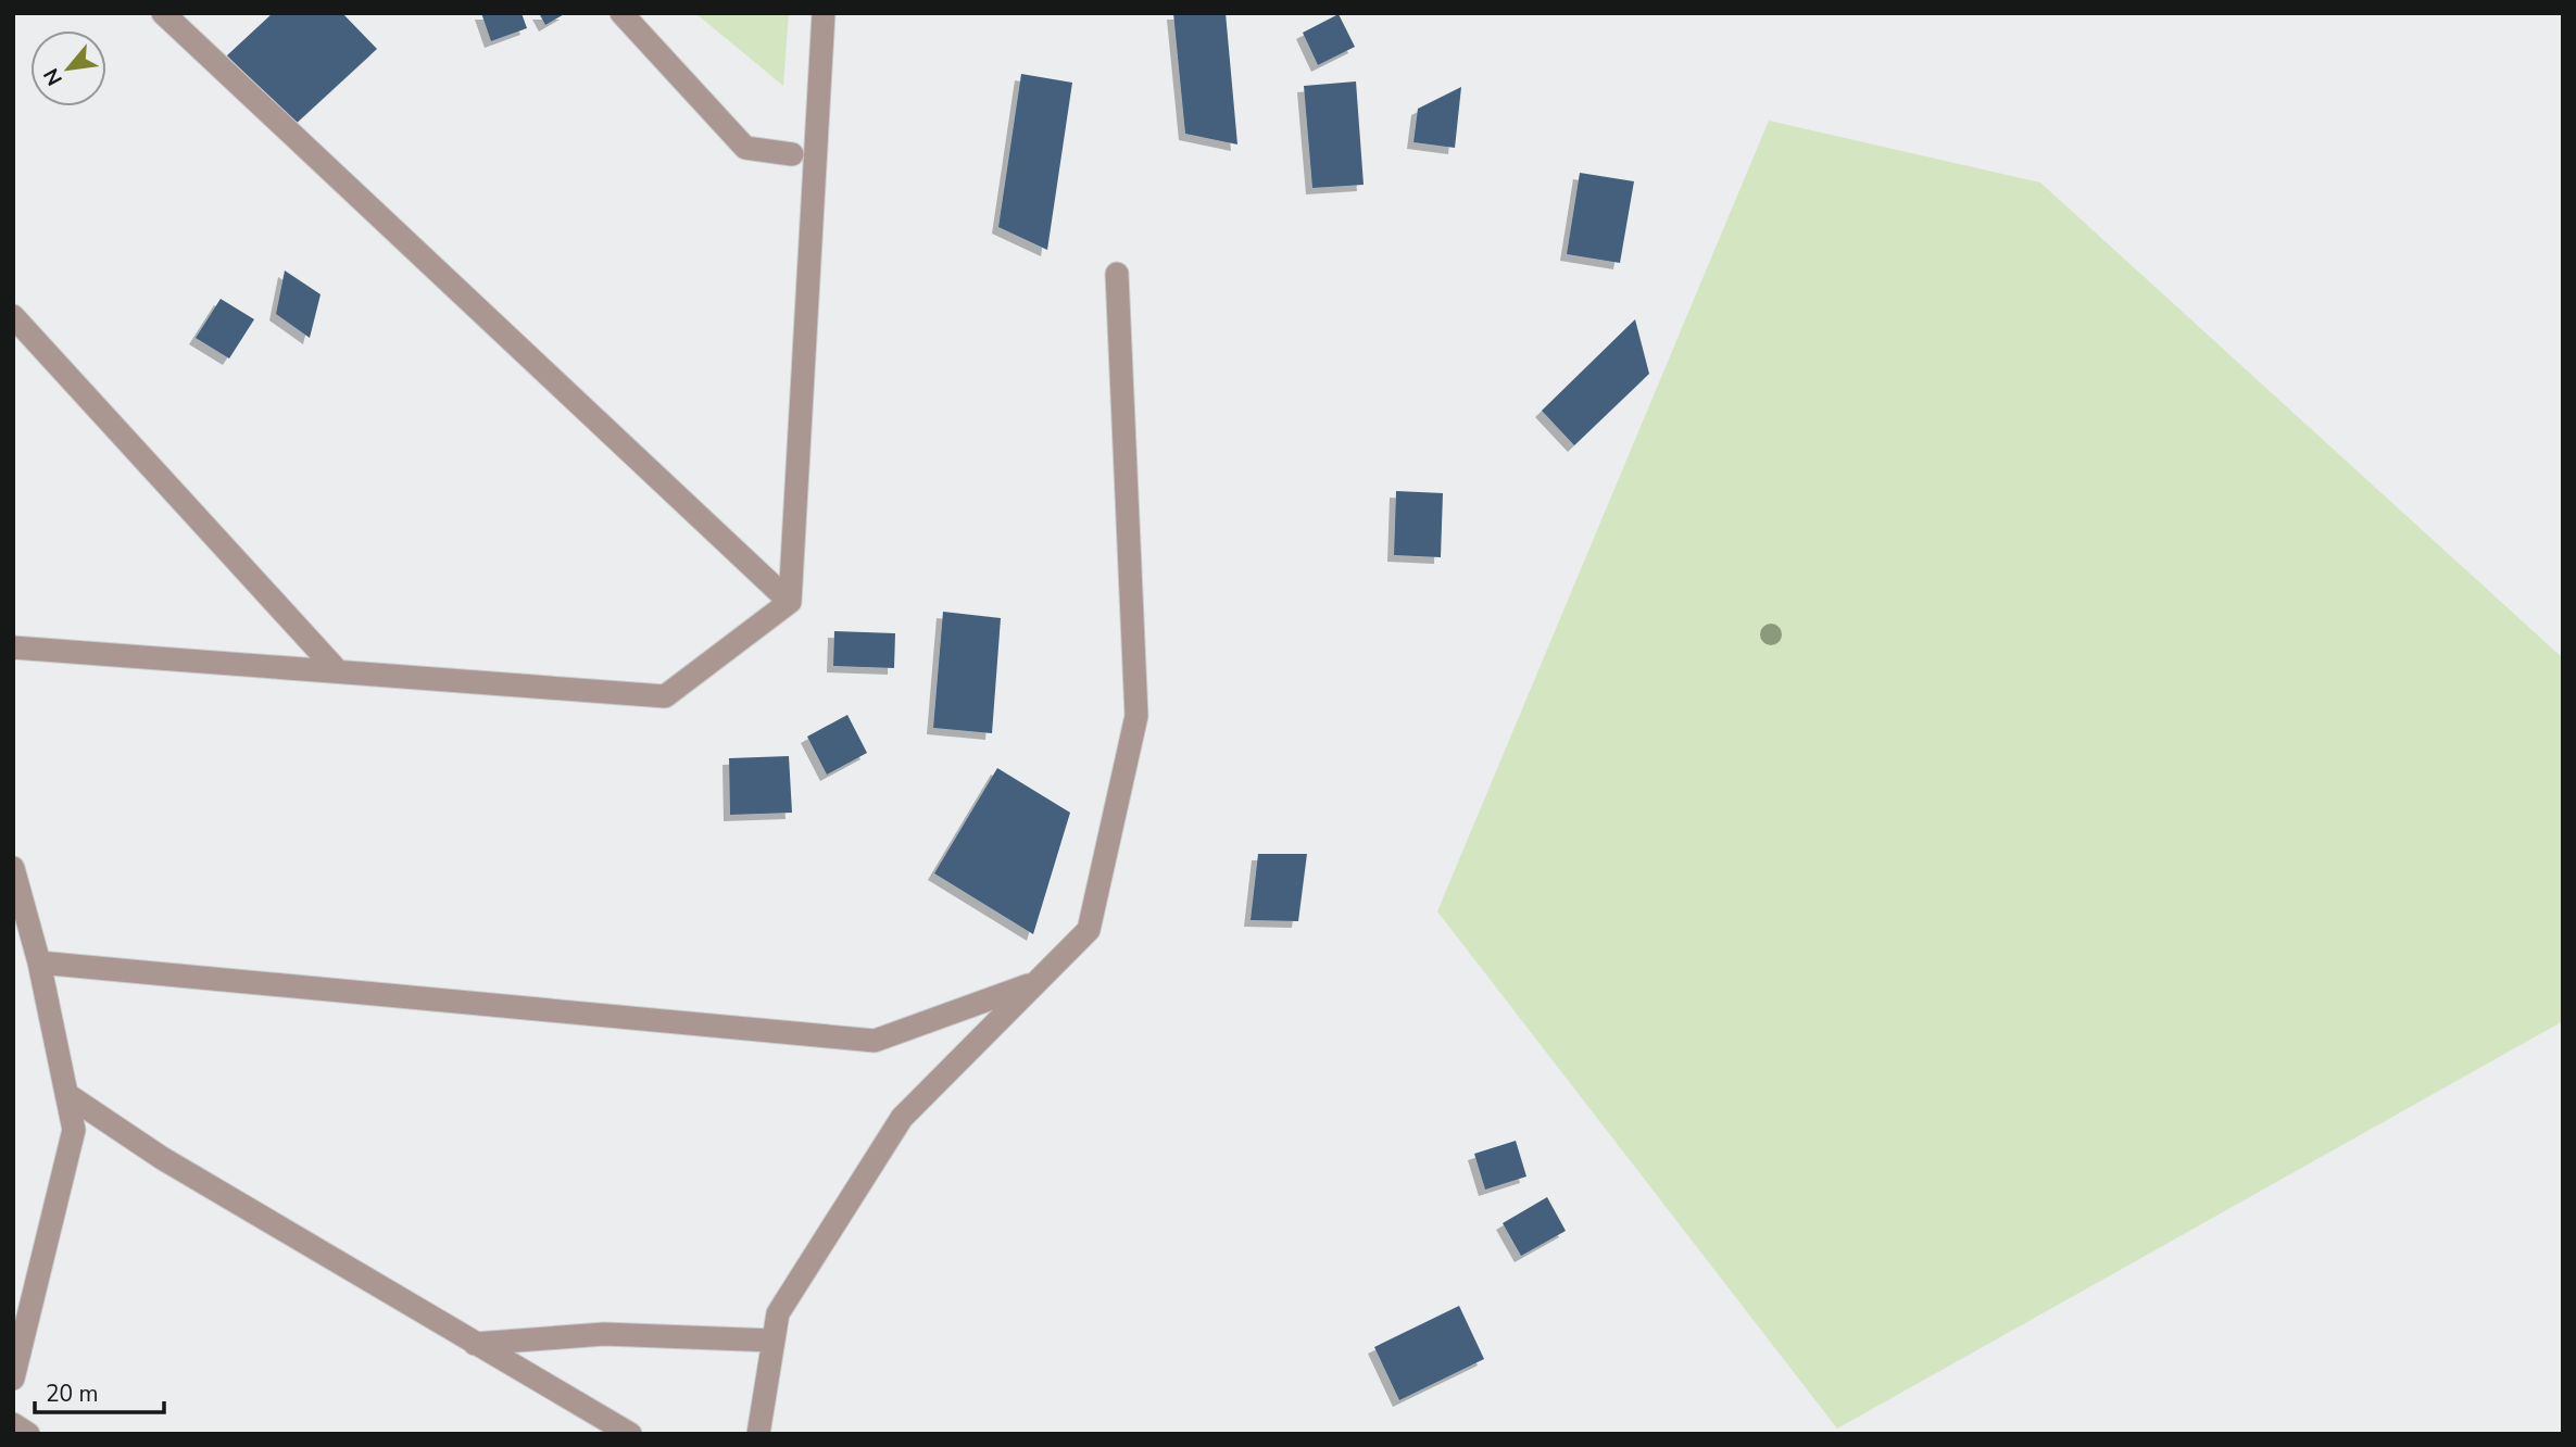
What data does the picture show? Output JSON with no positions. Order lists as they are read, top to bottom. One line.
{"scale_bar":"20 m","north":"bottom left"}
